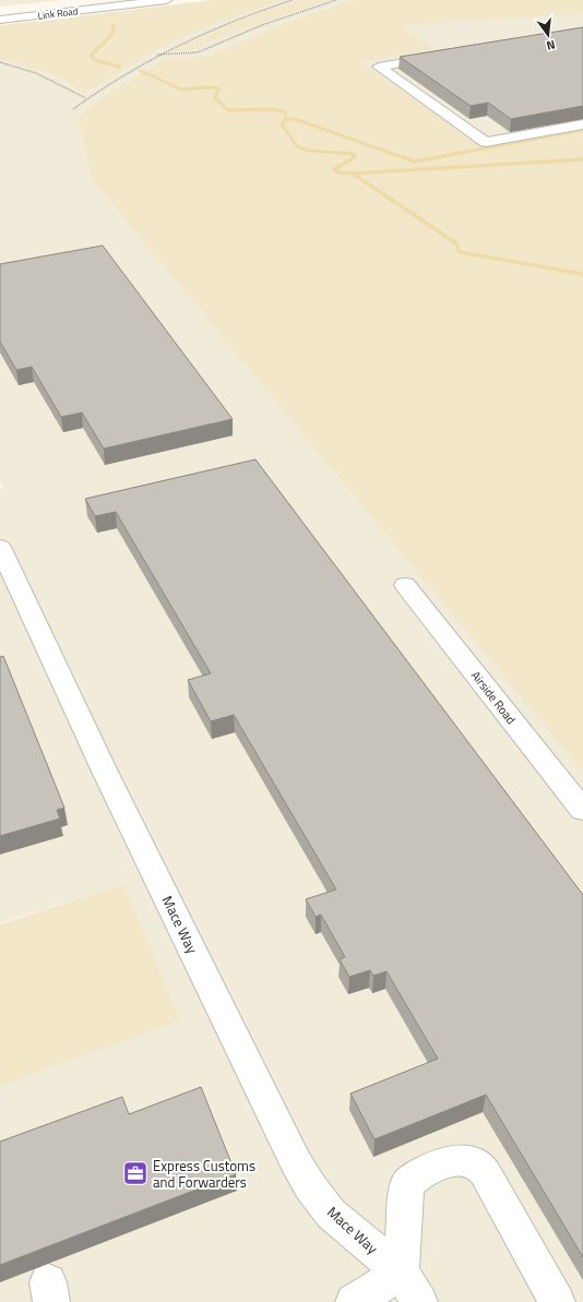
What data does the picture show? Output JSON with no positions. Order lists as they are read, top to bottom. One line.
{"streets":{"street":["Link Road","Airside Road","Mace Way"]},"places":{"office":["Express Customs and Forwarders"]},"north":"bottom"}
